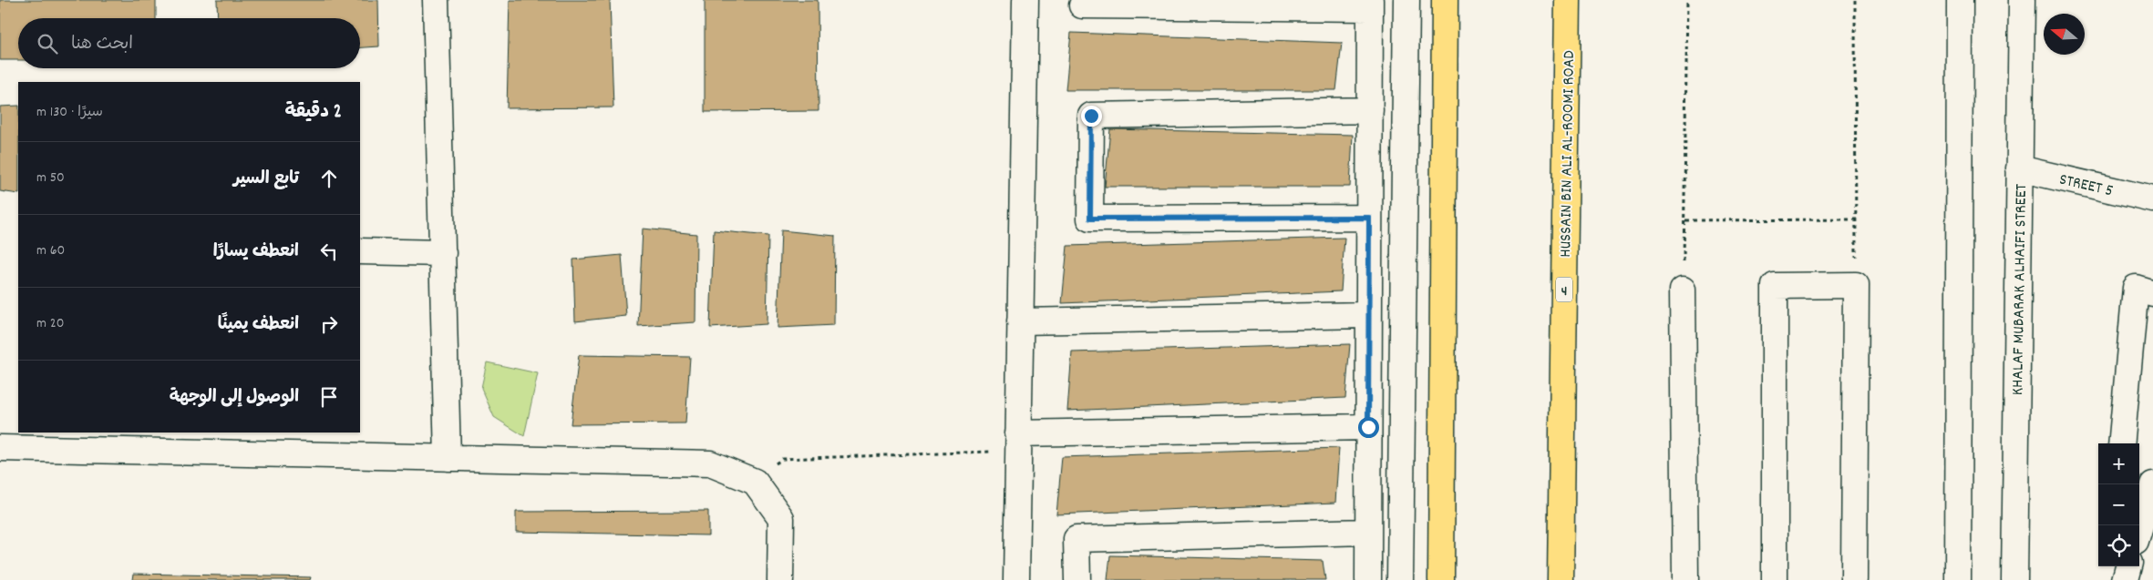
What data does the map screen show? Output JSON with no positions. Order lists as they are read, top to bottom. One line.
{"streets":{"highway":["HUSSAIN BIN ALI AL-ROOMI ROAD","4"],"street":["STREET 5","KHALAF MUBARAK ALHAIFI STREET"]},"crossings":[["STREET 5","KHALAF MUBARAK ALHAIFI STREET"]],"north":"left","page":{"search":"ابحث هنا","heading":["2 دقيقة","سيرًا · 130 m"],"list":[["تابع السير","50 m"],["انعطف يسارًا","60 m"],["انعطف يمينًا","20 m"],"الوصول إلى الوجهة"],"map_buttons":["+","−"]}}
